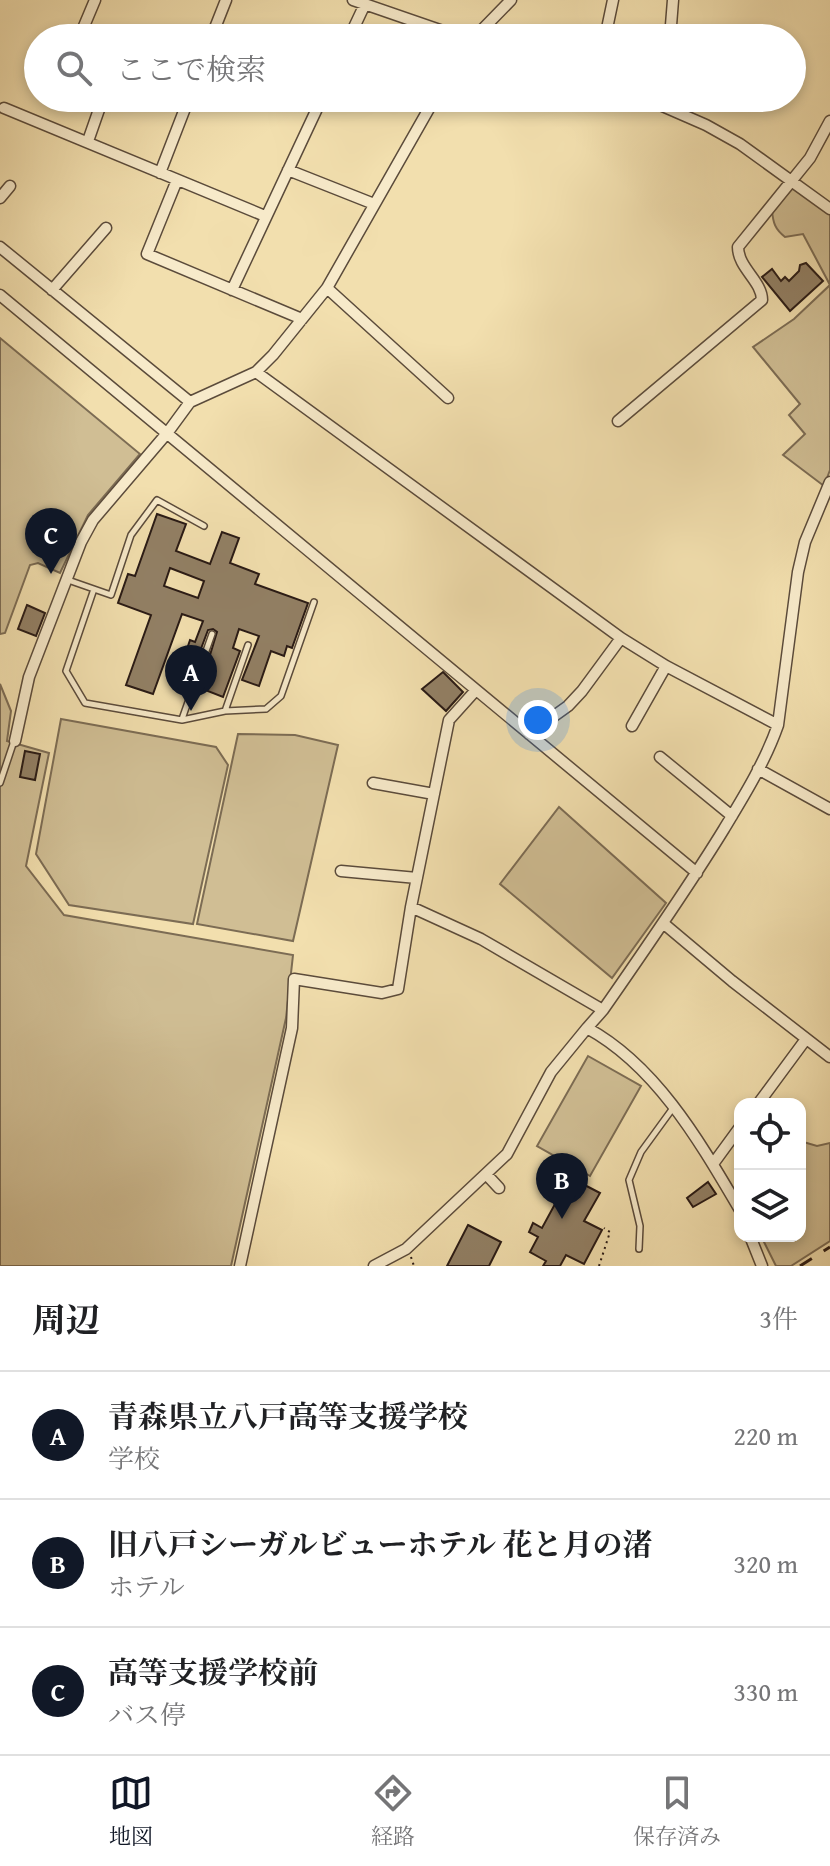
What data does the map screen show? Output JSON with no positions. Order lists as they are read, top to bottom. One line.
{"page":{"search":"ここで検索","pins":["C","A","B"],"heading":["周辺","3件"],"list":[{"mark":"A","name":"青森県立八戸高等支援学校","note":"学校","value":"220 m"},{"mark":"B","name":"旧八戸シーガルビューホテル 花と月の渚","note":"ホテル","value":"320 m"},{"mark":"C","name":"高等支援学校前","note":"バス停","value":"330 m"}],"nav":["地図","経路","保存済み"]}}
